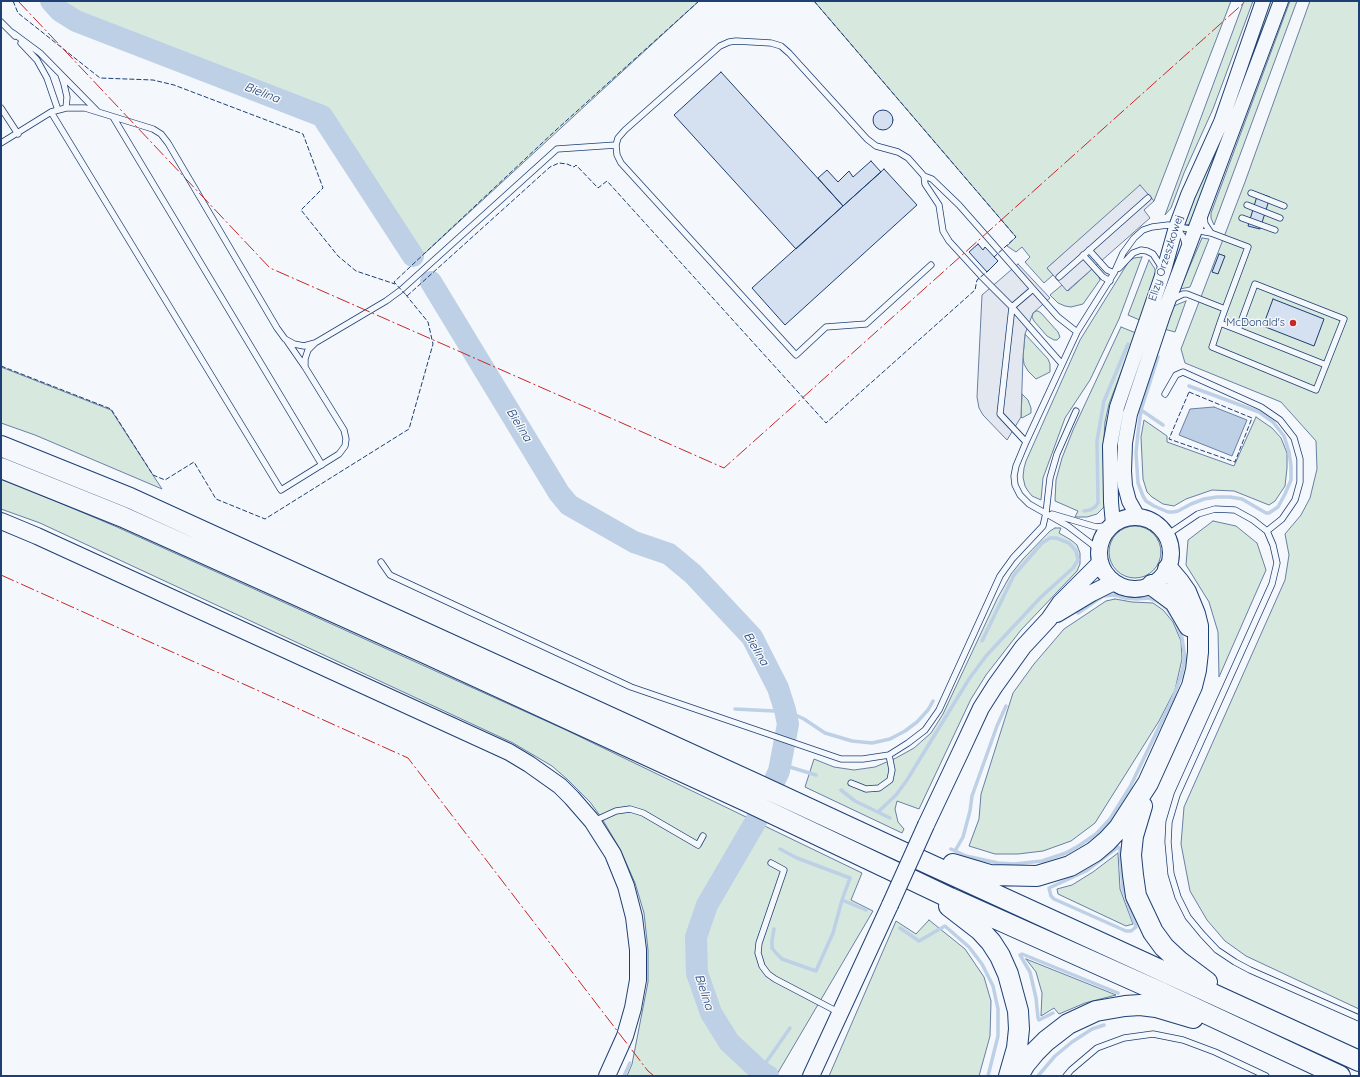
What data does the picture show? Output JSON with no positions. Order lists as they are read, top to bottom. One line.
{"streets":{"street":["Elizy Orzeszkowej"]},"water":["Bielina"],"places":["McDonald's"]}
